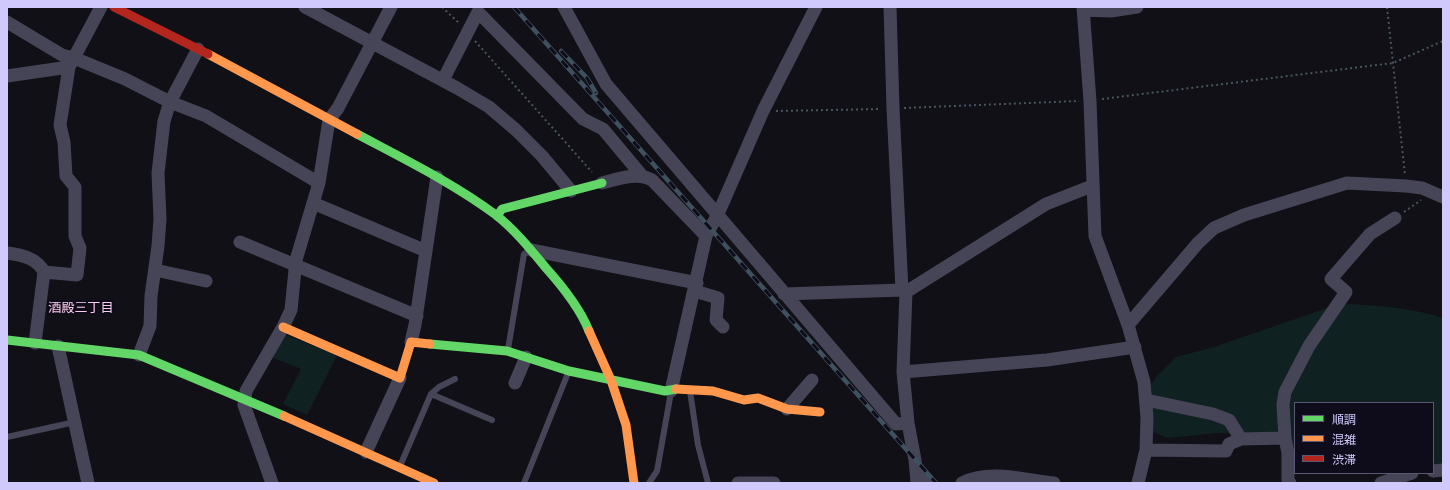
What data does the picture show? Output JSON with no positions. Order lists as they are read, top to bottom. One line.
{"districts":["酒殿三丁目"],"legend":["順調","混雑","渋滞"]}
